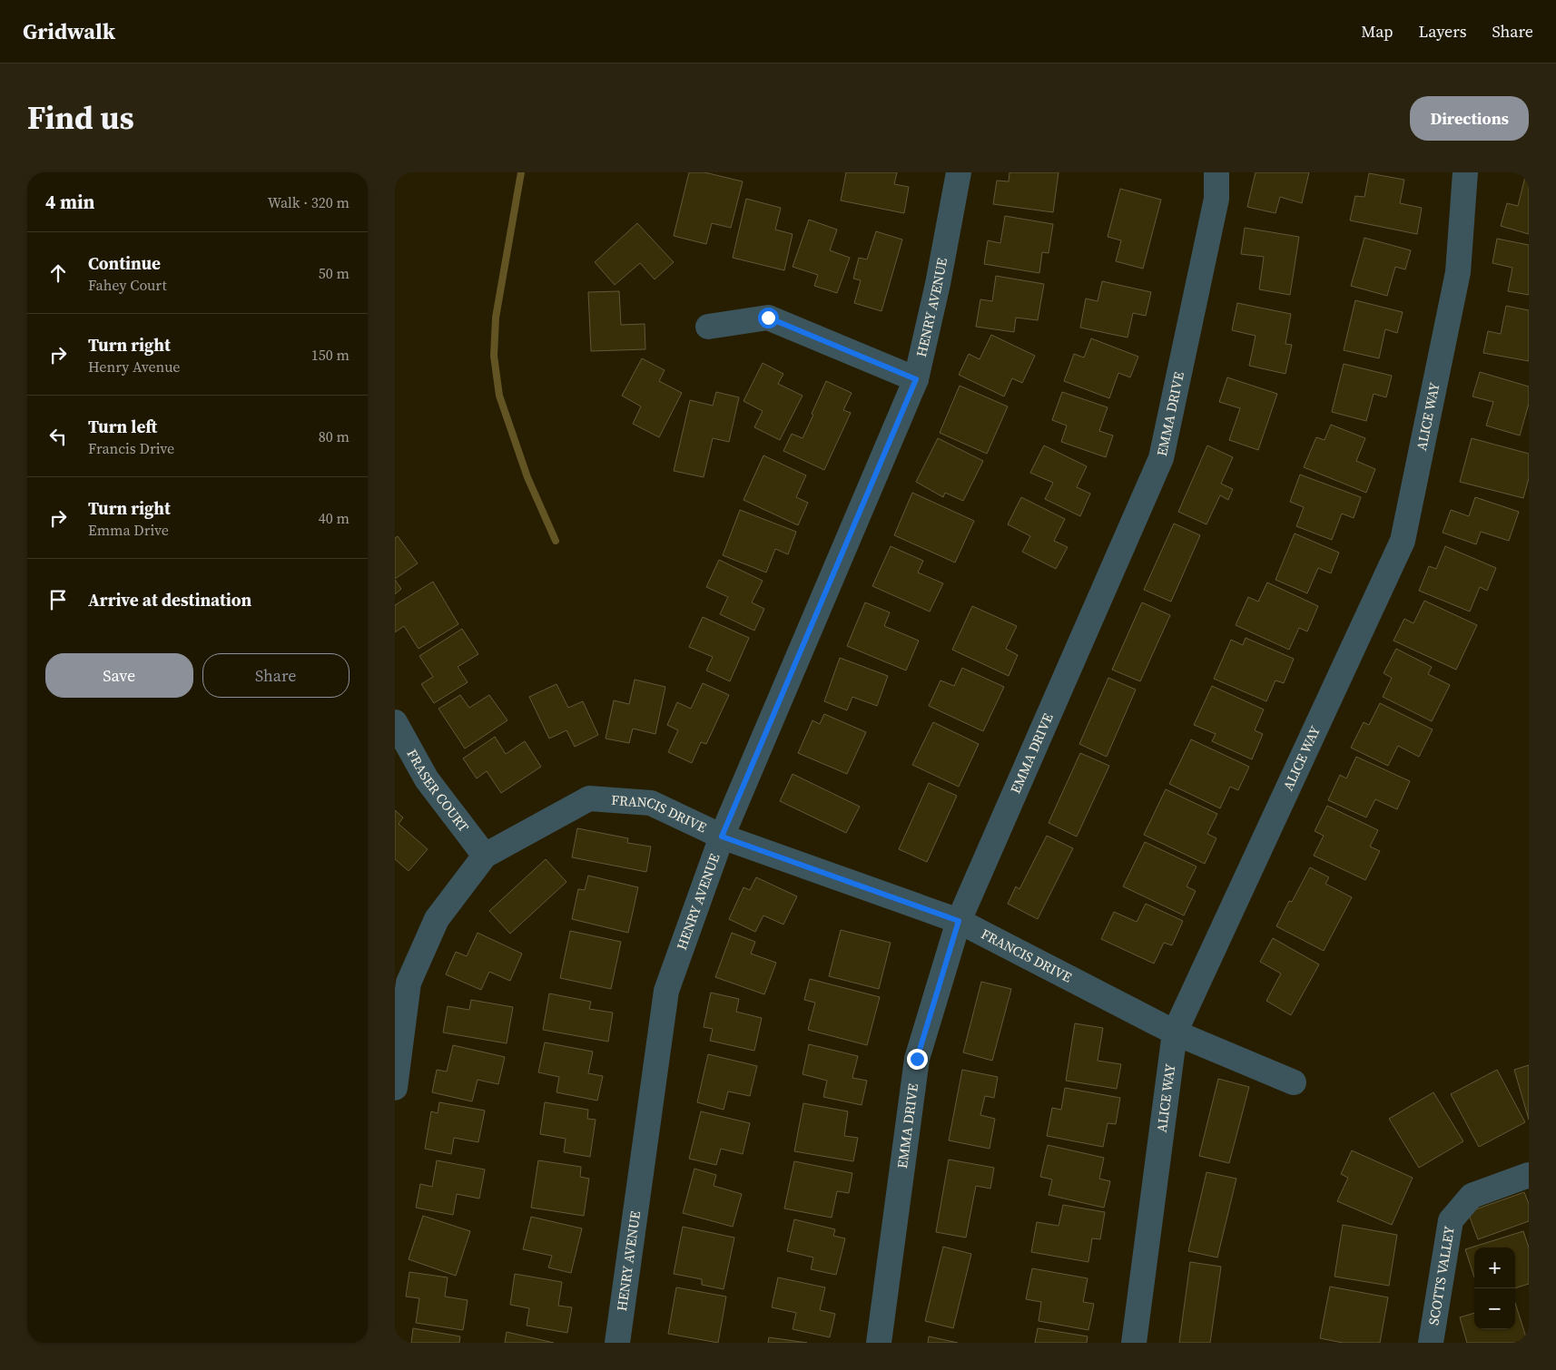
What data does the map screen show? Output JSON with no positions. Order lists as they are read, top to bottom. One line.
{"streets":{"street":["HENRY AVENUE","EMMA DRIVE","ALICE WAY","FRASER COURT","FRANCIS DRIVE","SCOTTS VALLEY"]},"crossings":[["HENRY AVENUE","FRANCIS DRIVE"],["EMMA DRIVE","FRANCIS DRIVE"],["ALICE WAY","FRANCIS DRIVE"],["FRASER COURT","FRANCIS DRIVE"]],"page":{"header":"Gridwalk","nav":["Map","Layers","Share"],"title":"Find us","buttons":["Directions",["Save","Share"]],"heading":["4 min","Walk · 320 m"],"list":[["Continue","Fahey Court","50 m"],["Turn right","Henry Avenue","150 m"],["Turn left","Francis Drive","80 m"],["Turn right","Emma Drive","40 m"],"Arrive at destination"],"map_buttons":["+","−"]}}
